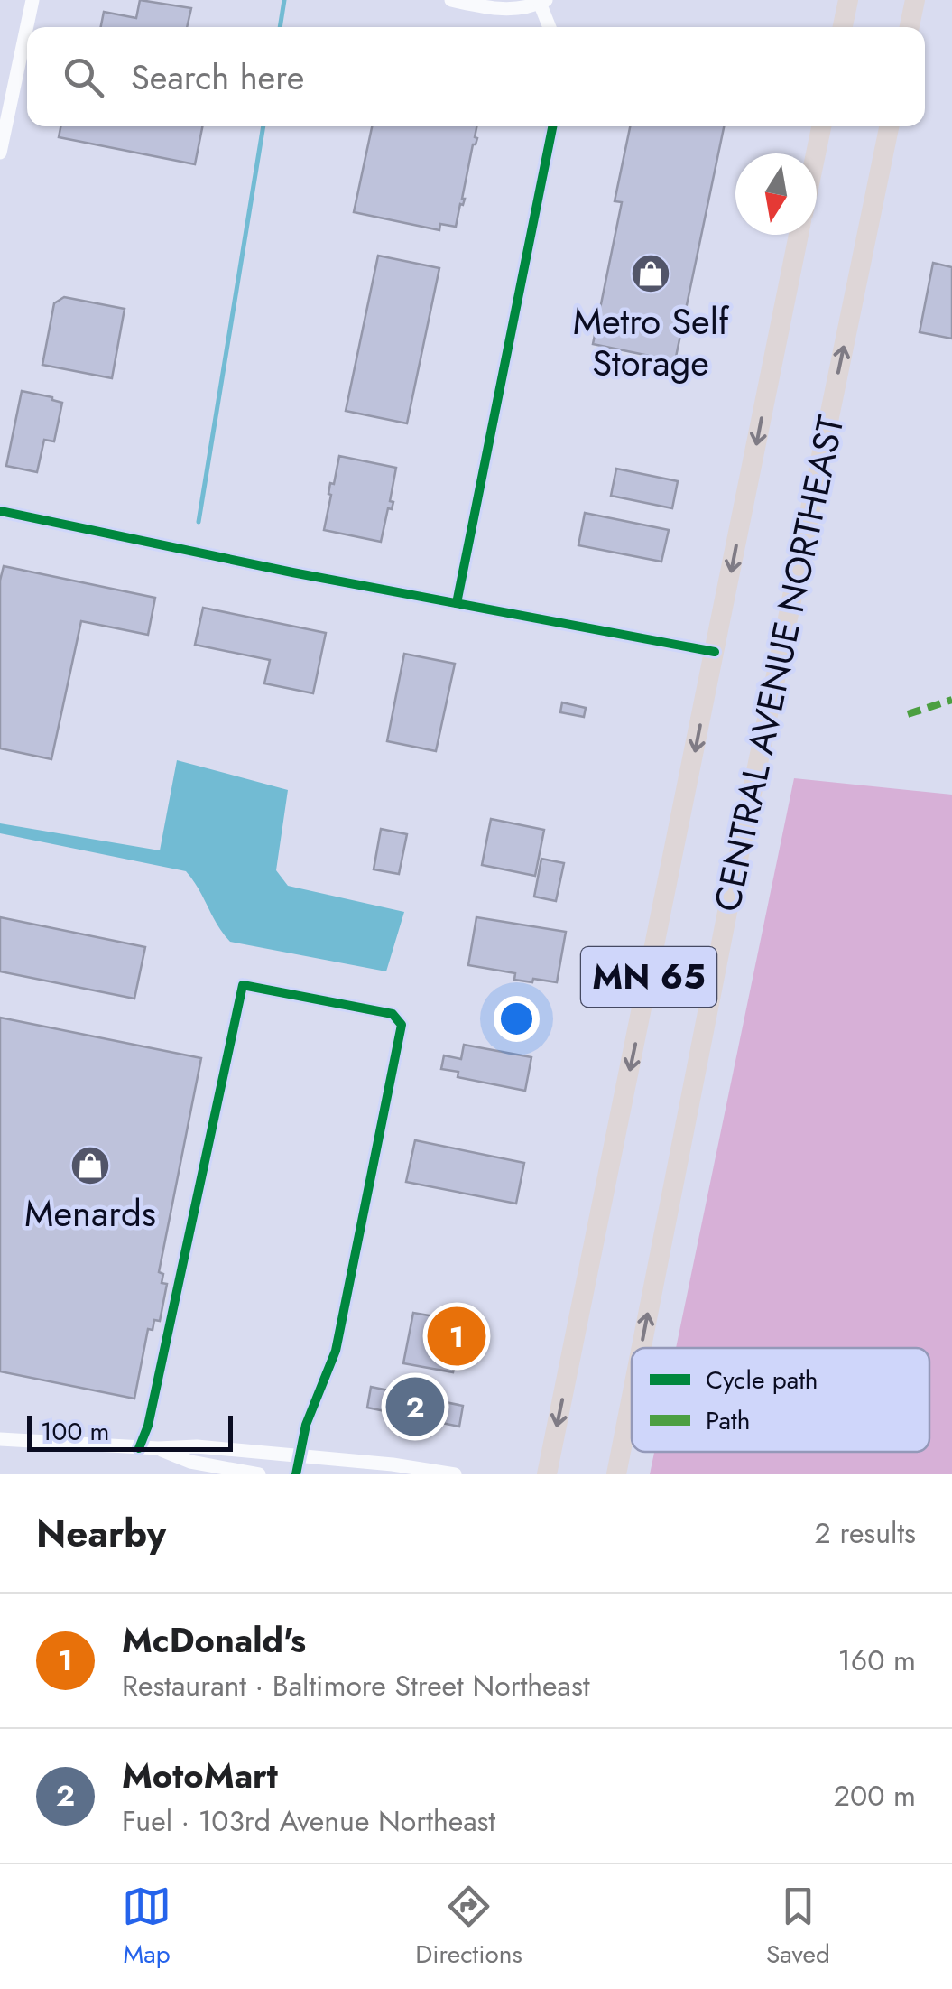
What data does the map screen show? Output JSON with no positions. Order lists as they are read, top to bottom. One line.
{"streets":{"highway":["CENTRAL AVENUE NORTHEAST","MN 65"]},"places":{"shop":["Metro Self Storage","Menards"]},"legend":["Cycle path","Path"],"scale_bar":"100 m","north":"bottom","page":{"search":"Search here","pins":["1","2"],"scale":"100 m","heading":["Nearby","2 results"],"list":[{"mark":"1","name":"McDonald's","note":"Restaurant · Baltimore Street Northeast","value":"160 m"},{"mark":"2","name":"MotoMart","note":"Fuel · 103rd Avenue Northeast","value":"200 m"}],"nav":["Map","Directions","Saved"]}}
